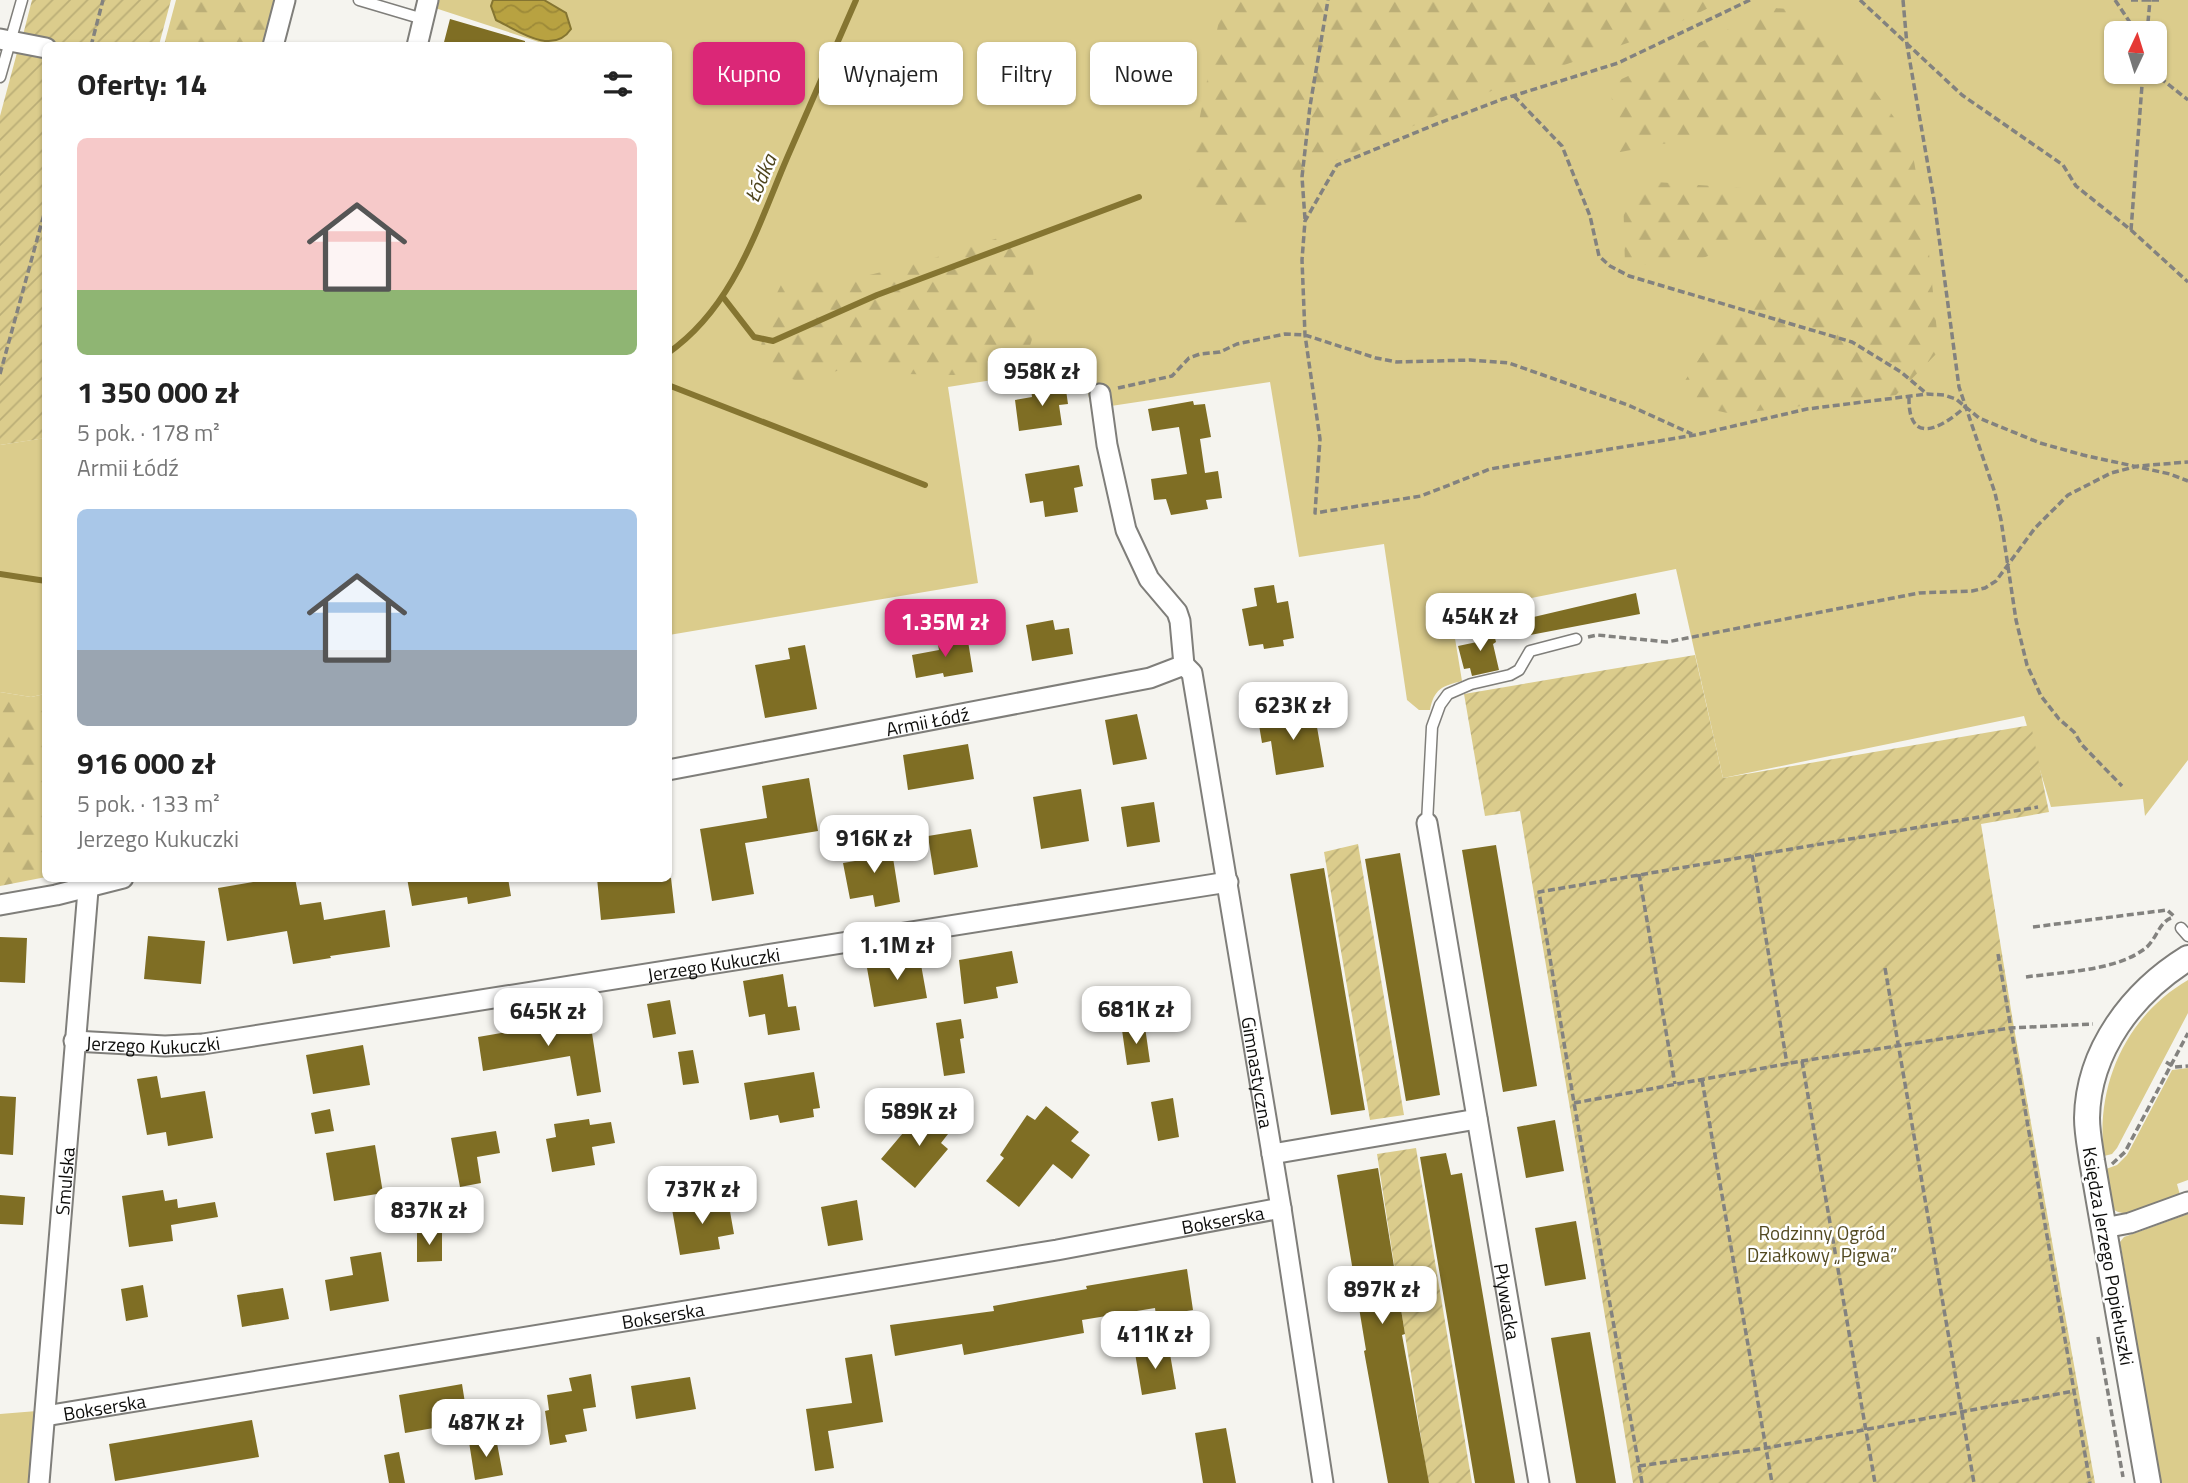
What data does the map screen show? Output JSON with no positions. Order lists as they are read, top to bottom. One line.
{"streets":{"street":["Armii Łódź","Jerzego Kukuczki","Gimnastyczna","Smulska","Bokserska","Księdza Jerzego Popiełuszki","Pływacka"]},"crossings":[["Armii Łódź","Gimnastyczna"],["Jerzego Kukuczki","Gimnastyczna"],["Jerzego Kukuczki","Smulska"],["Gimnastyczna","Bokserska"],["Smulska","Bokserska"]],"water":["Łódka"],"parks":["Rodzinny Ogród Działkowy „Pigwa”"],"north":"top","page":{"chip":["Kupno","Wynajem","Filtry","Nowe"],"heading":"Oferty: 14","list":[{"name":"1 350 000 zł","note":"5 pok. · 178 m² · Armii Łódź"},{"name":"916 000 zł","note":"5 pok. · 133 m² · Jerzego Kukuczki"}],"price":["958K zł","454K zł","1.35M zł","623K zł","916K zł","1.1M zł","681K zł","645K zł","589K zł","737K zł","837K zł","897K zł","411K zł","487K zł"]}}
